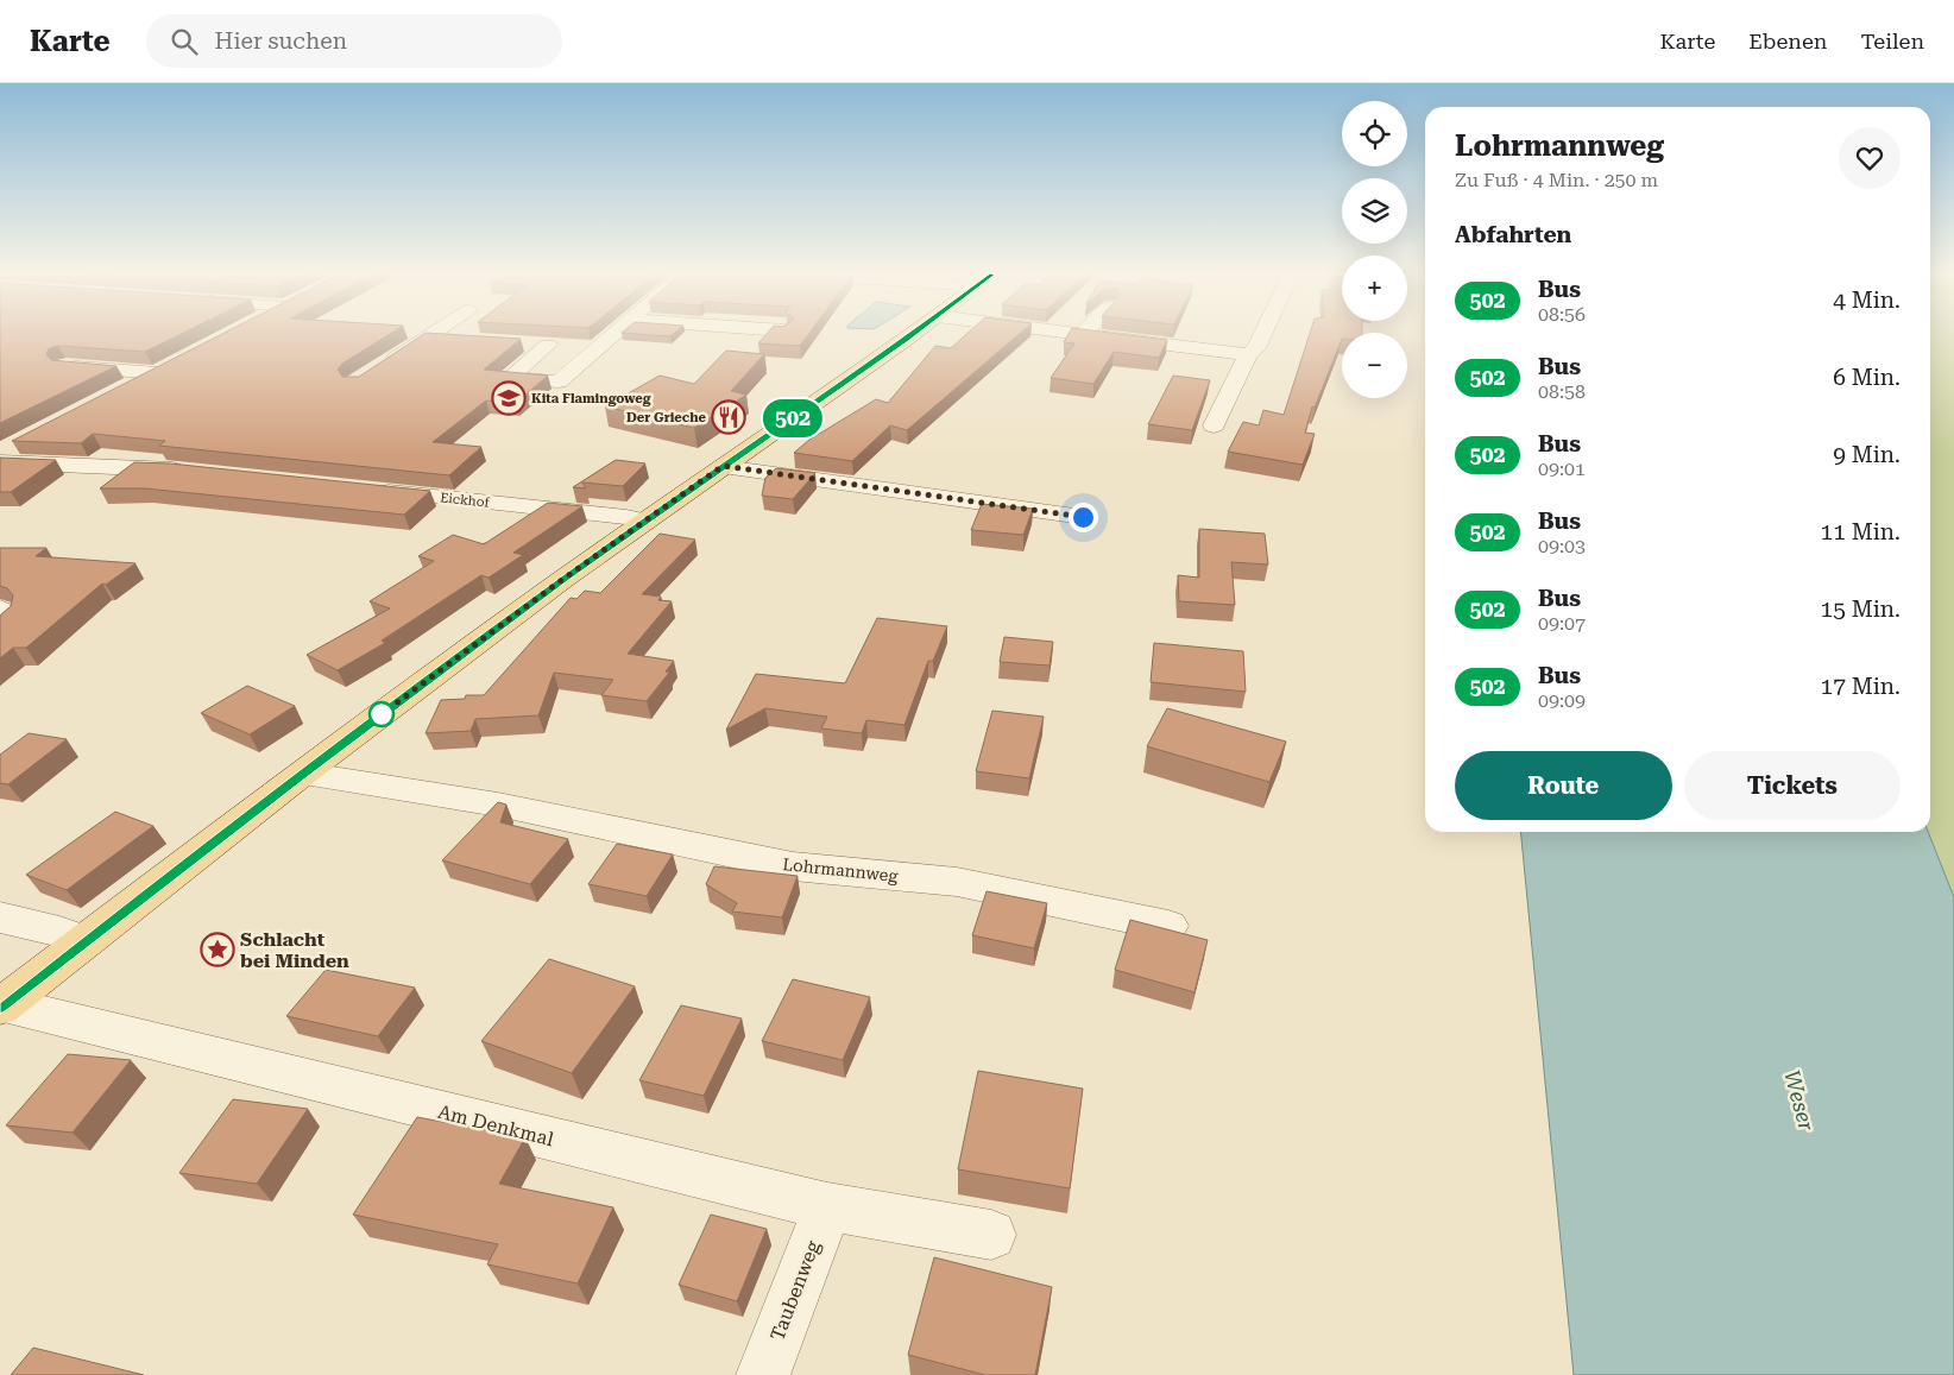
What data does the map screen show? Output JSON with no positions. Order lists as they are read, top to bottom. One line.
{"streets":{"street":["Eickhof","Lohrmannweg","Am Denkmal","Taubenweg"]},"crossings":[["Am Denkmal","Taubenweg"]],"water":["Weser"],"places":{"school or university":["Kita Flamingoweg"],"restaurant":["Der Grieche"],"place":["Schlacht bei Minden"]},"lines":["bus line 502"],"page":{"header":"Karte","search":"Hier suchen","nav":["Karte","Ebenen","Teilen"],"on_map":"502","map_buttons":["+","−"],"heading":[["Lohrmannweg","Zu Fuß · 4 Min. · 250 m"],"Abfahrten"],"list":[{"mark":"502","name":"Bus","note":"08:56","value":"4 Min."},{"mark":"502","name":"Bus","note":"08:58","value":"6 Min."},{"mark":"502","name":"Bus","note":"09:01","value":"9 Min."},{"mark":"502","name":"Bus","note":"09:03","value":"11 Min."},{"mark":"502","name":"Bus","note":"09:07","value":"15 Min."},{"mark":"502","name":"Bus","note":"09:09","value":"17 Min."}],"buttons":["Route","Tickets"]}}
